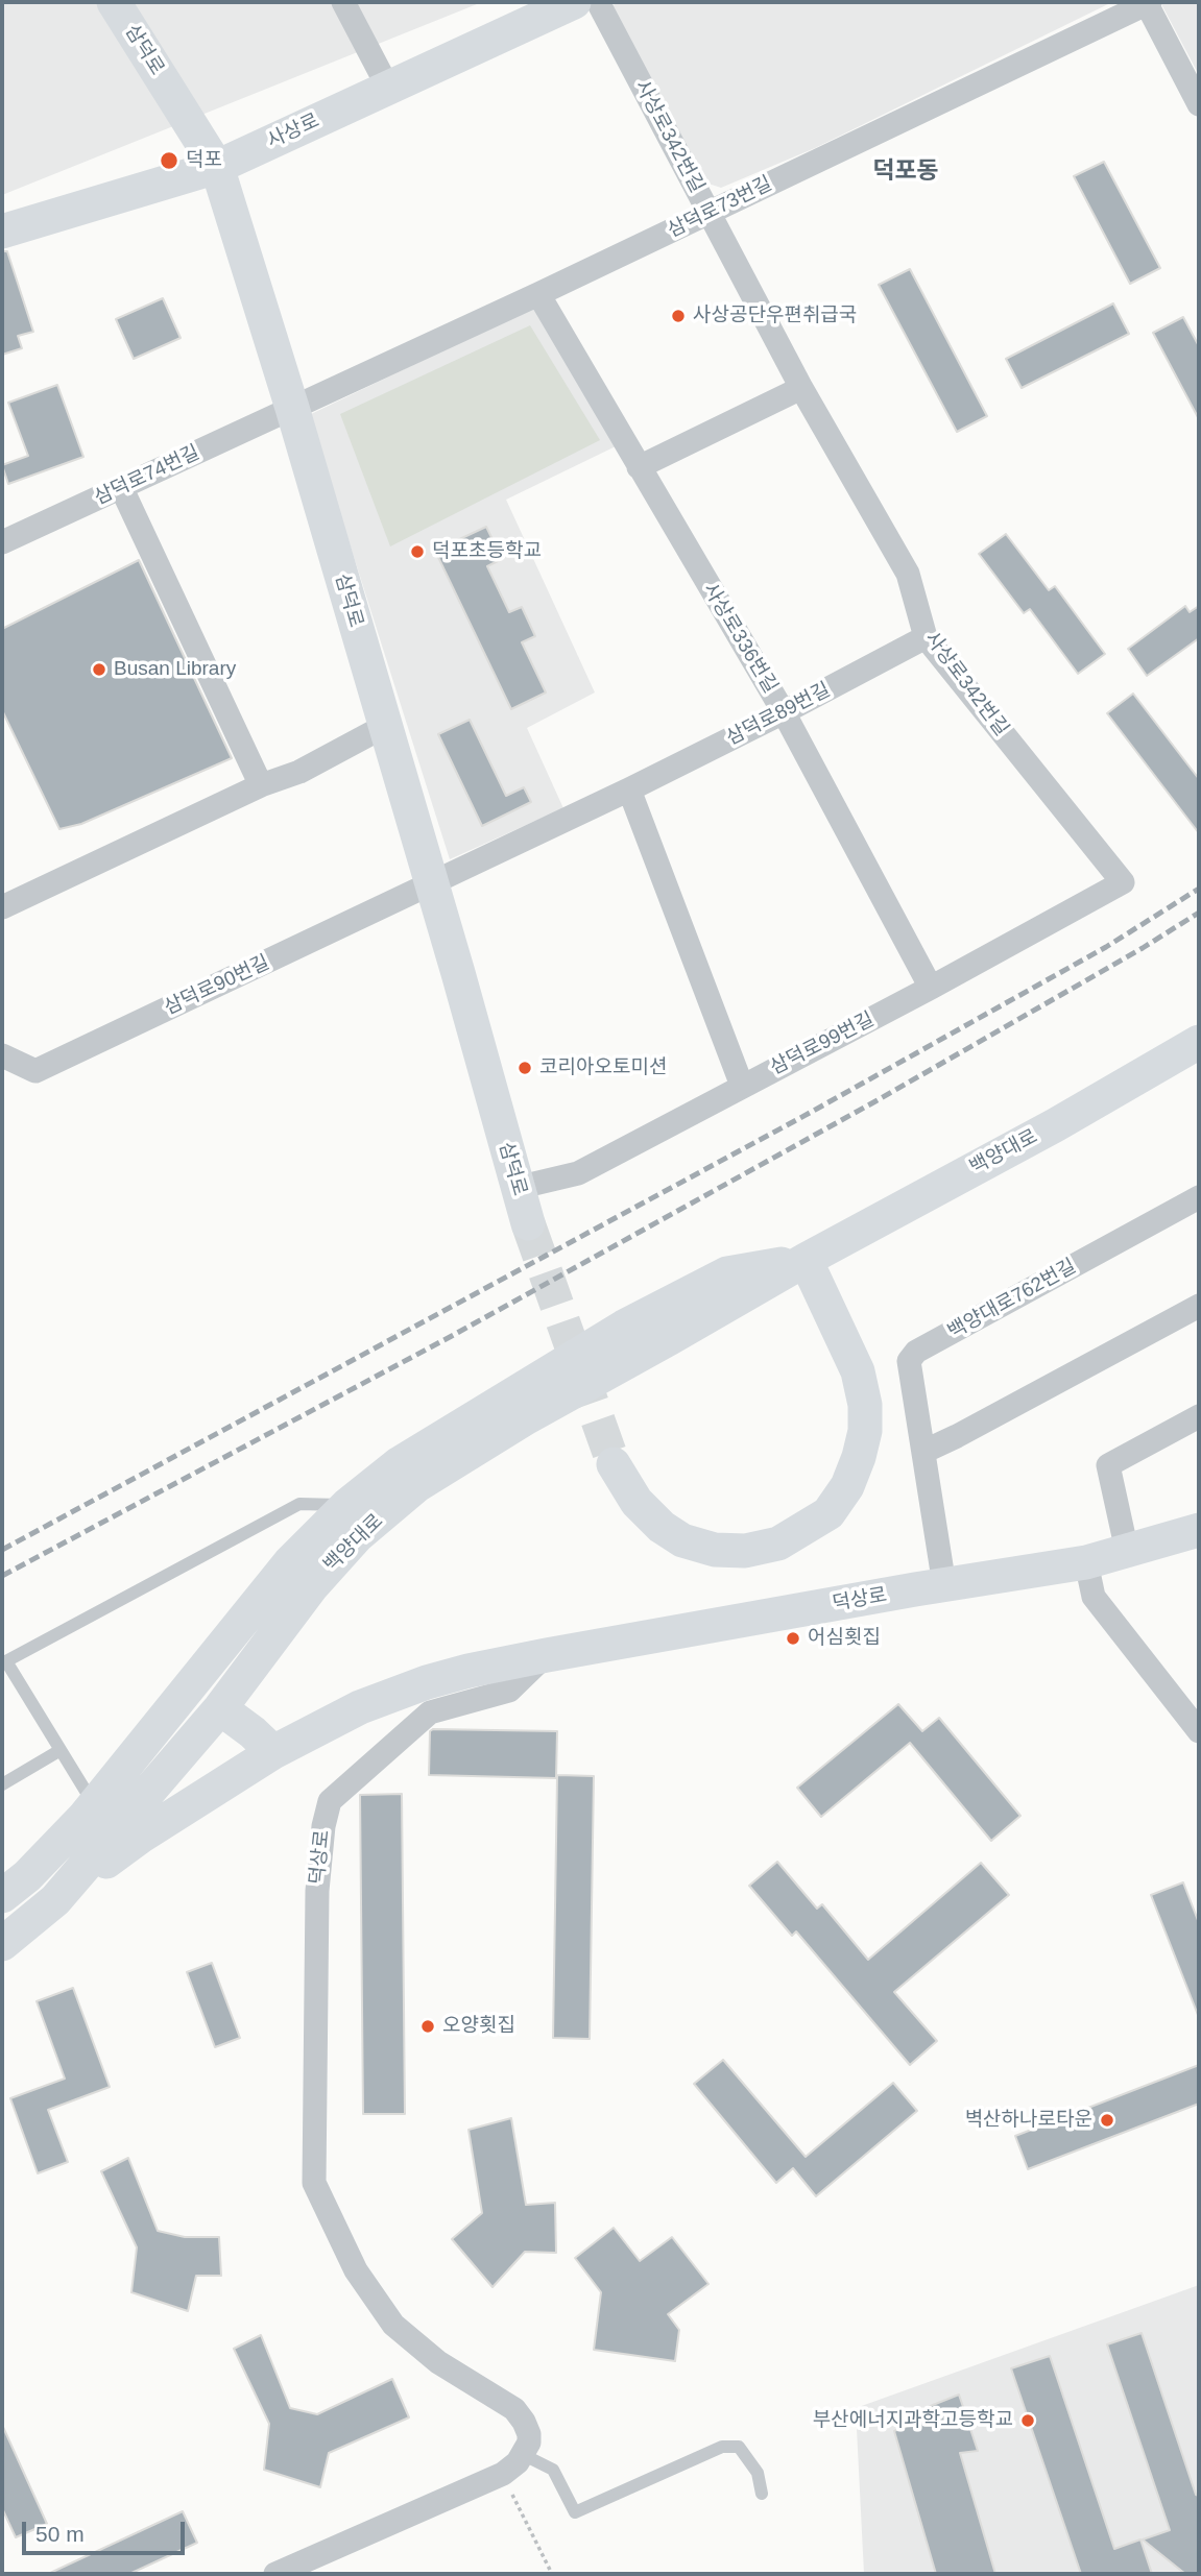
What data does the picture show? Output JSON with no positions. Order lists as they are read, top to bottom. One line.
{"streets":{"main road":["삼덕로","사상로","백양대로","덕상로"],"street":["사상로342번길","삼덕로73번길","삼덕로74번길","사상로336번길","삼덕로89번길","삼덕로90번길","삼덕로99번길","백양대로762번길"]},"crossings":[["삼덕로","사상로"],["삼덕로","삼덕로73번길"],["삼덕로","삼덕로74번길"],["삼덕로","삼덕로89번길"],["삼덕로","삼덕로90번길"],["삼덕로","삼덕로99번길"],["사상로342번길","삼덕로73번길"],["사상로342번길","삼덕로89번길"],["사상로342번길","삼덕로99번길"],["삼덕로73번길","삼덕로74번길"],["삼덕로73번길","사상로336번길"],["사상로336번길","삼덕로89번길"],["사상로336번길","삼덕로99번길"],["삼덕로89번길","삼덕로90번길"],["백양대로","덕상로"],["백양대로762번길","덕상로"]],"districts":["덕포동"],"places":["덕포","사상공단우편취급국","덕포초등학교","Busan Library","코리아오토미션","어심횟집","오양횟집","벽산하나로타운","부산에너지과학고등학교"],"scale_bar":"50 m"}
